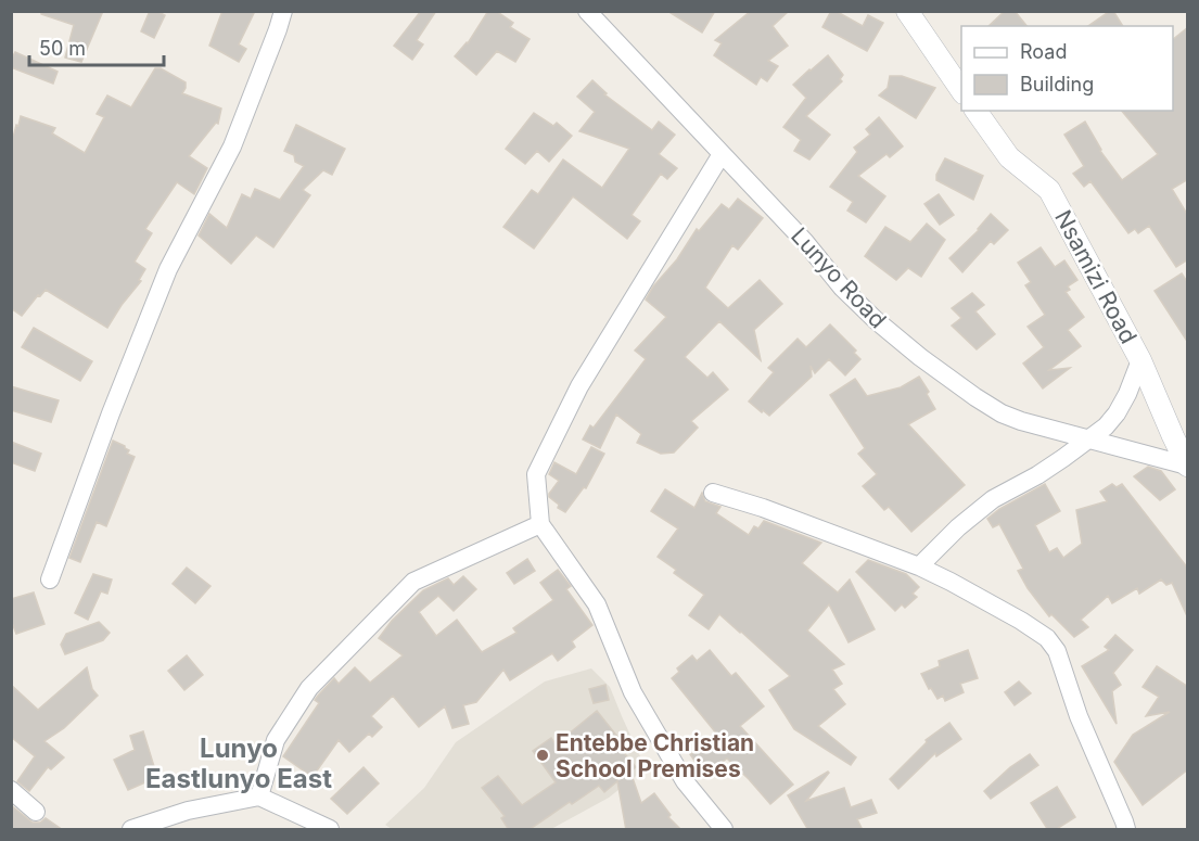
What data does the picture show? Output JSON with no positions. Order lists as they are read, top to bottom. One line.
{"streets":{"street":["Nsamizi Road","Lunyo Road"]},"crossings":[["Nsamizi Road","Lunyo Road"]],"districts":["Lunyo Eastlunyo East"],"places":["Entebbe Christian School Premises"],"legend":["Road","Building"],"scale_bar":"50 m"}
